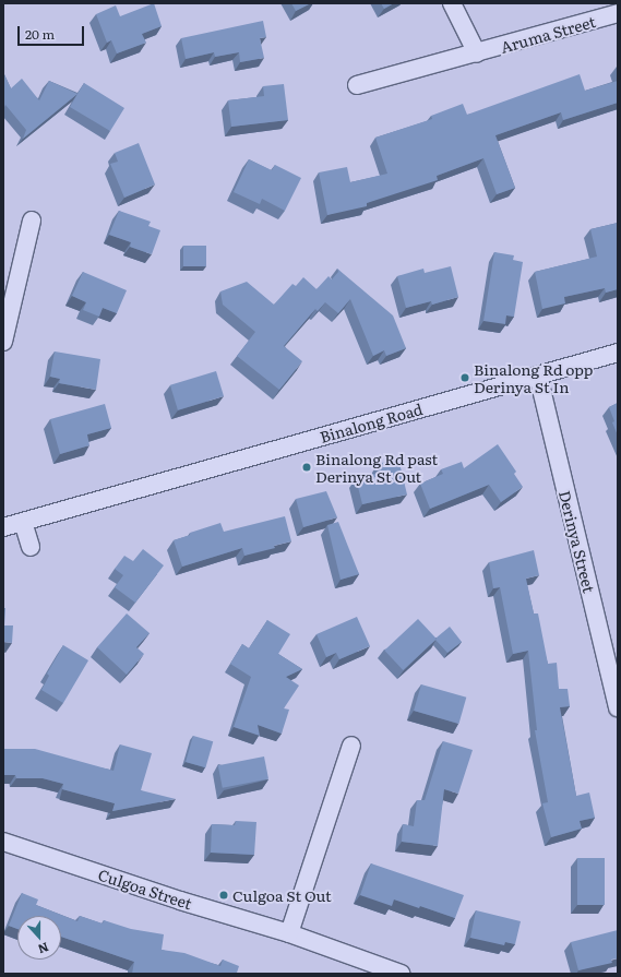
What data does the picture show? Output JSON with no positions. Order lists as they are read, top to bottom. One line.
{"streets":{"street":["Aruma Street","Binalong Road","Derinya Street","Culgoa Street"]},"crossings":[["Binalong Road","Derinya Street"]],"places":["Binalong Rd opp Derinya St In","Binalong Rd past Derinya St Out","Culgoa St Out"],"scale_bar":"20 m","north":"bottom"}
